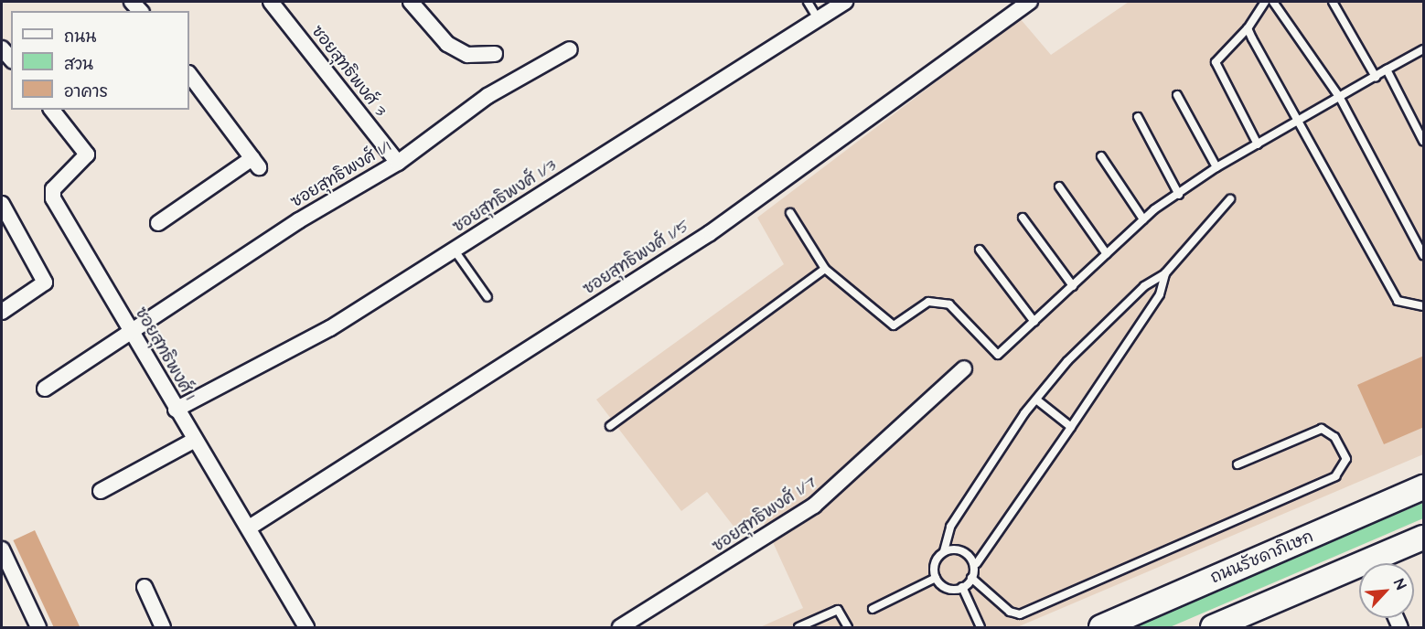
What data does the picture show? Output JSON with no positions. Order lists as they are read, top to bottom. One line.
{"streets":{"main road":["ถนนรัชดาภิเษก"],"street":["ซอยสุทธิพงศ์ 3","ซอยสุทธิพงศ์ 1/1","ซอยสุทธิพงศ์ 1/3","ซอยสุทธิพงศ์ 1/5","ซอยสุทธิพงศ์ 1","ซอยสุทธิพงศ์ 1/7"]},"crossings":[["ซอยสุทธิพงศ์ 3","ซอยสุทธิพงศ์ 1/1"],["ซอยสุทธิพงศ์ 1/1","ซอยสุทธิพงศ์ 1"],["ซอยสุทธิพงศ์ 1/3","ซอยสุทธิพงศ์ 1"],["ซอยสุทธิพงศ์ 1/5","ซอยสุทธิพงศ์ 1"]],"legend":["ถนน","สวน","อาคาร"],"north":"top right"}
